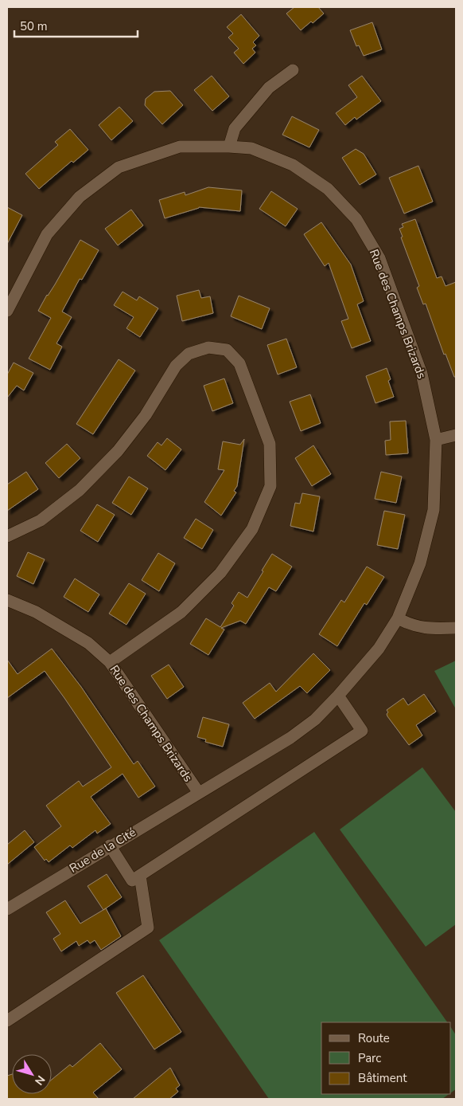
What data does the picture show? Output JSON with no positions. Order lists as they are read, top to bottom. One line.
{"streets":{"street":["Rue des Champs Brizards","Rue de la Cité"]},"crossings":[["Rue des Champs Brizards","Rue de la Cité"]],"legend":["Route","Parc","Bâtiment"],"scale_bar":"50 m","north":"bottom right"}
